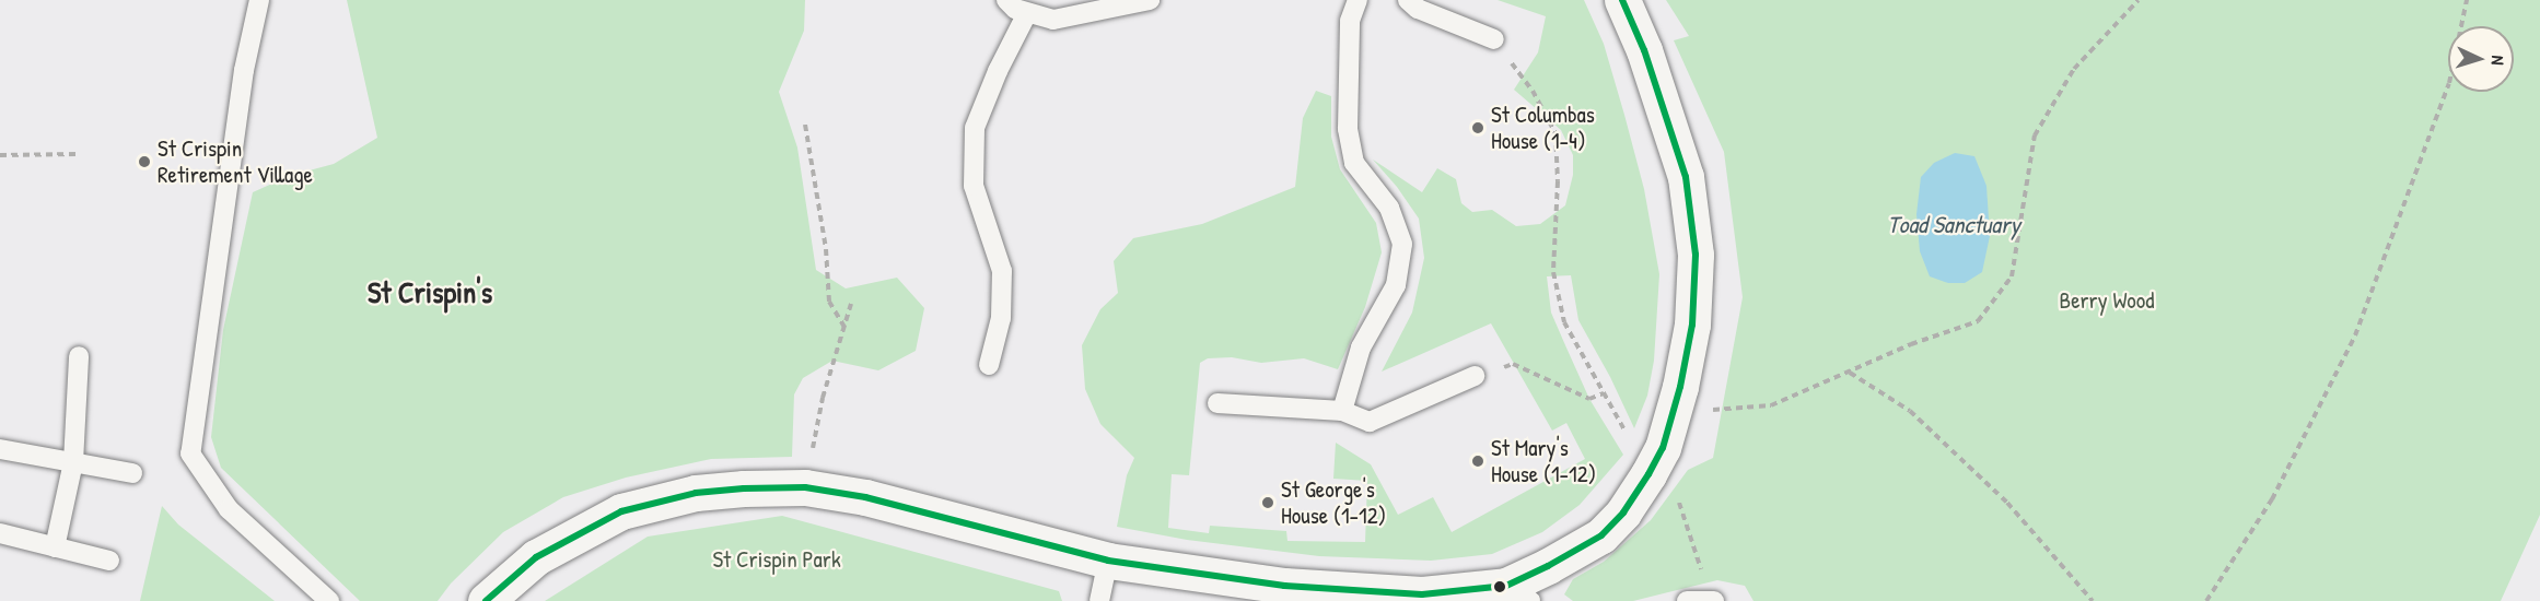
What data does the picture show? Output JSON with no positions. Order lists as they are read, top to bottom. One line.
{"districts":["St Crispin's"],"water":["Toad Sanctuary"],"parks":["Berry Wood","St Crispin Park"],"places":["St Columbas House (1-4)","St Crispin Retirement Village","St Mary's House (1-12)","St George's House (1-12)"],"north":"right"}
